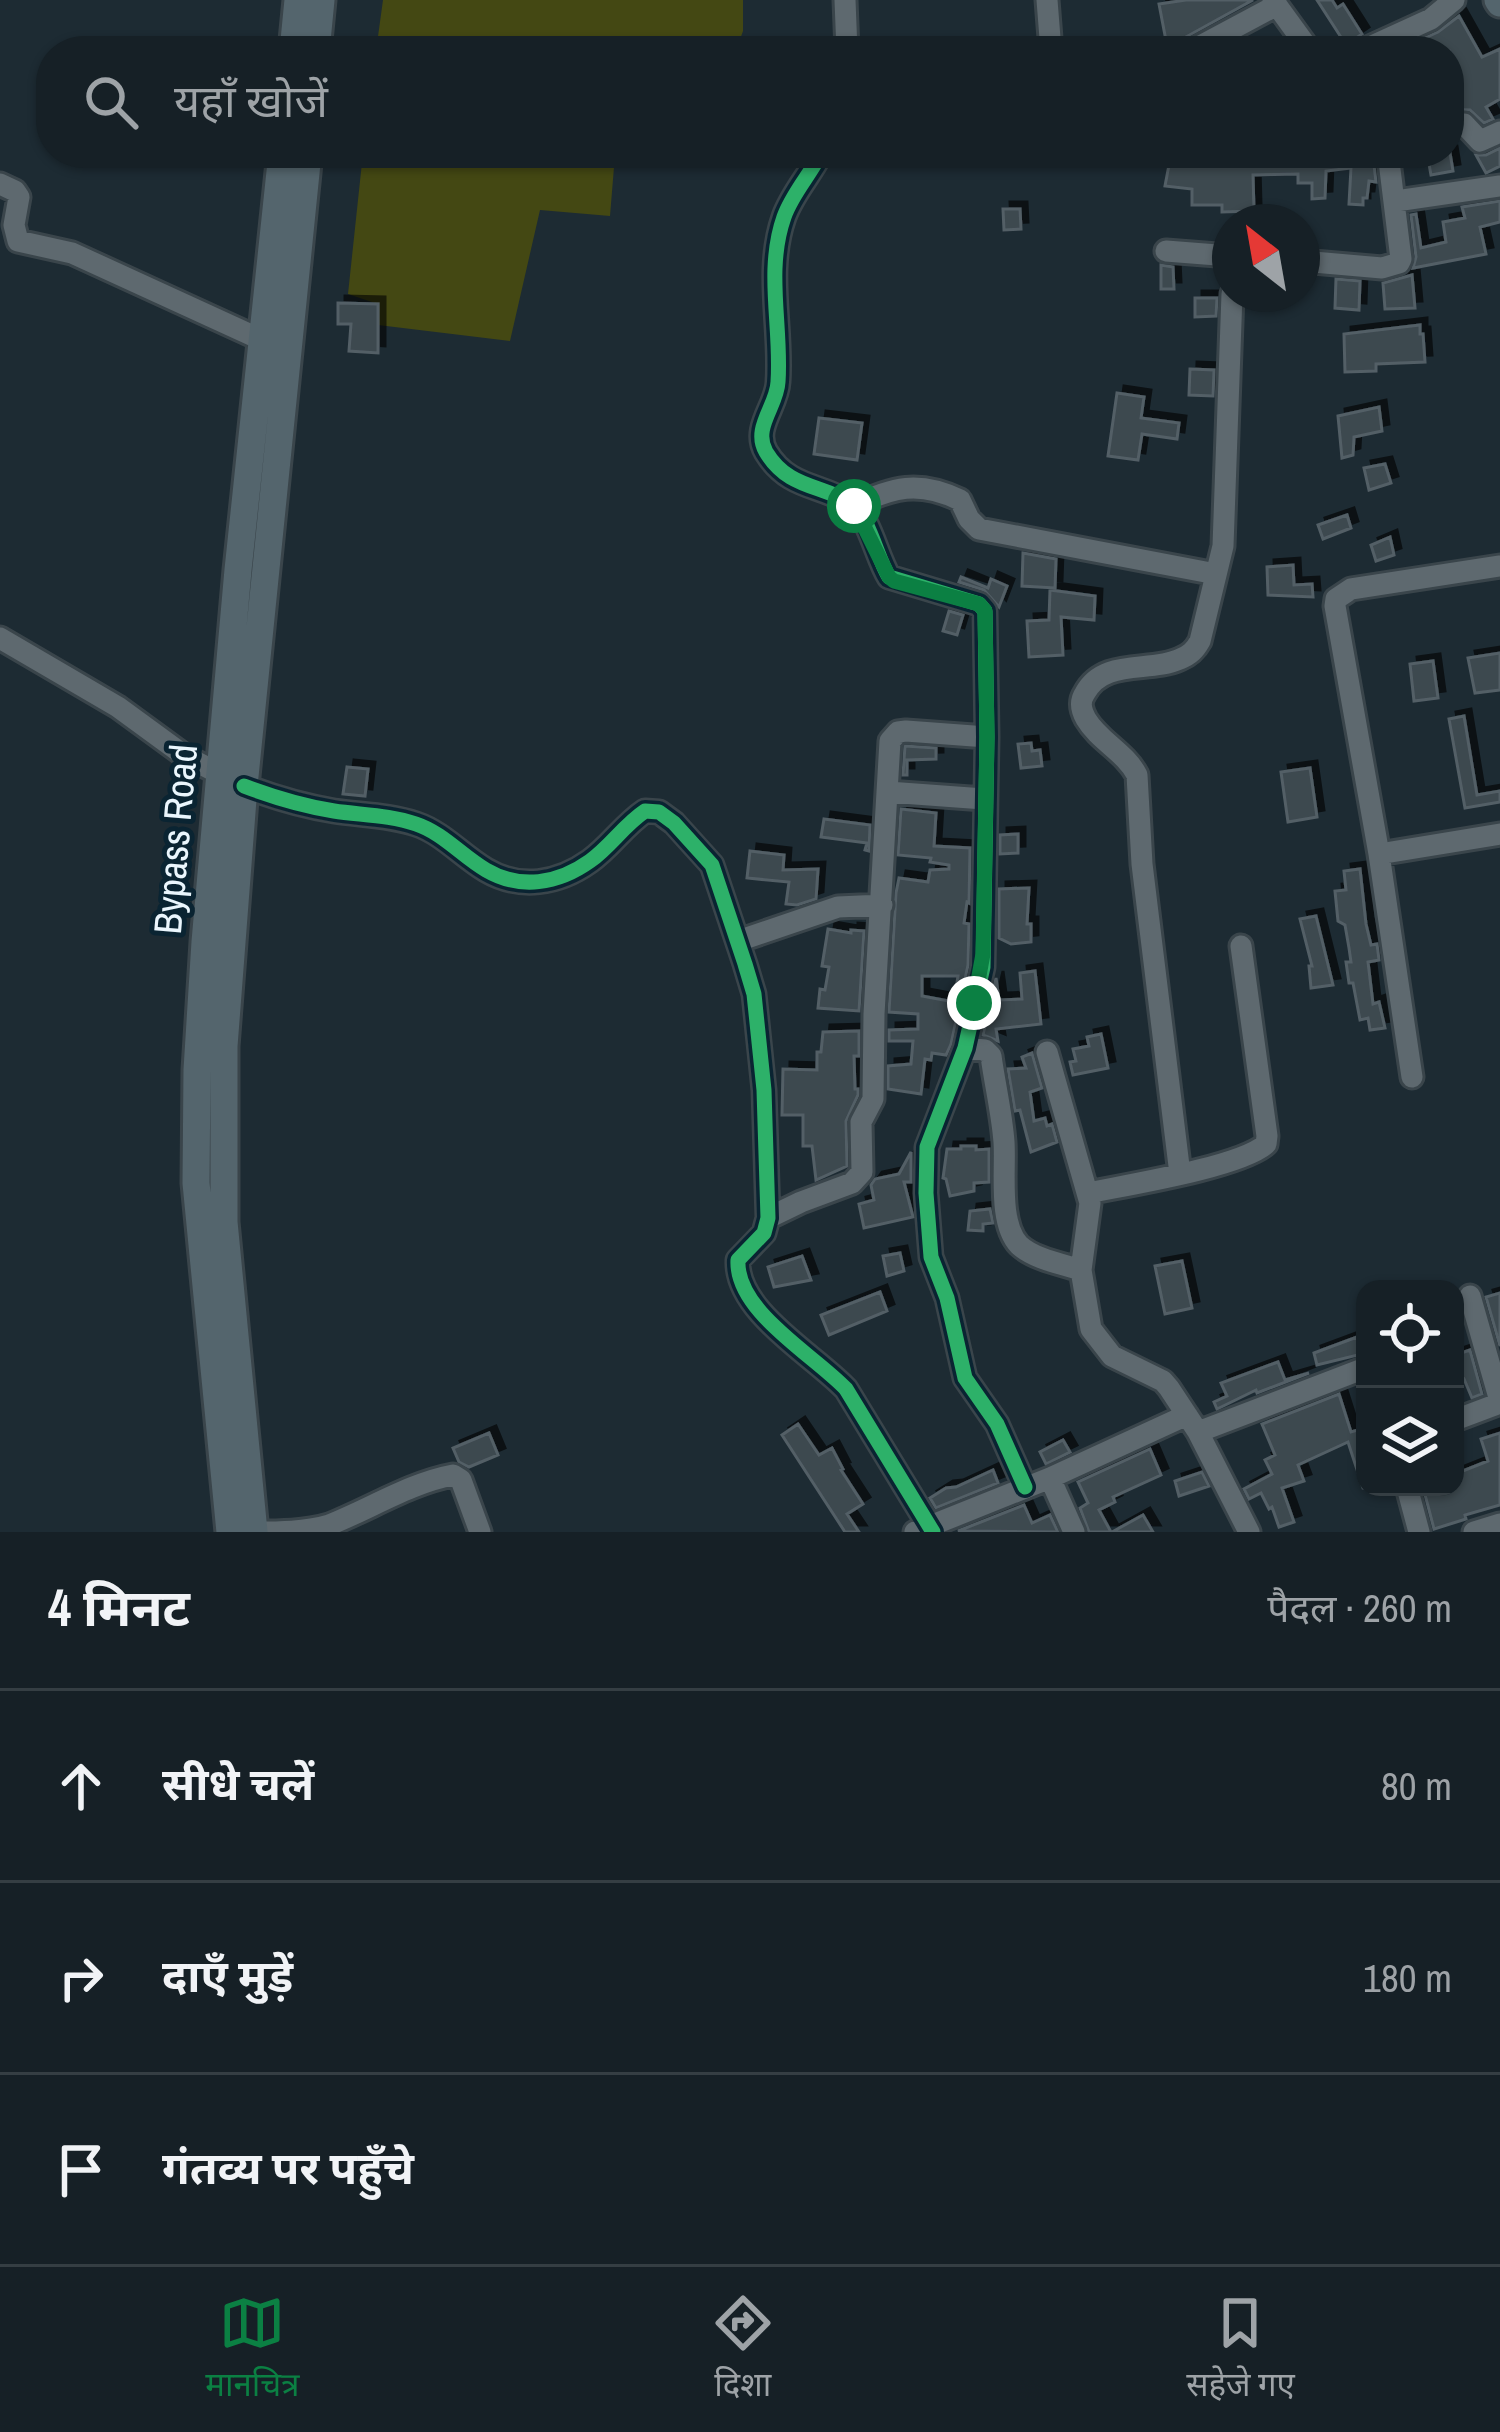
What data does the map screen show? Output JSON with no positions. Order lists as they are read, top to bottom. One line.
{"streets":{"main road":["Bypass Road"]},"north":"top left","page":{"search":"यहाँ खोजें","heading":["4 मिनट","पैदल · 260 m"],"list":[["सीधे चलें","80 m"],["दाएँ मुड़ें","180 m"],"गंतव्य पर पहुँचे"],"nav":["मानचित्र","दिशा","सहेजे गए"]}}
